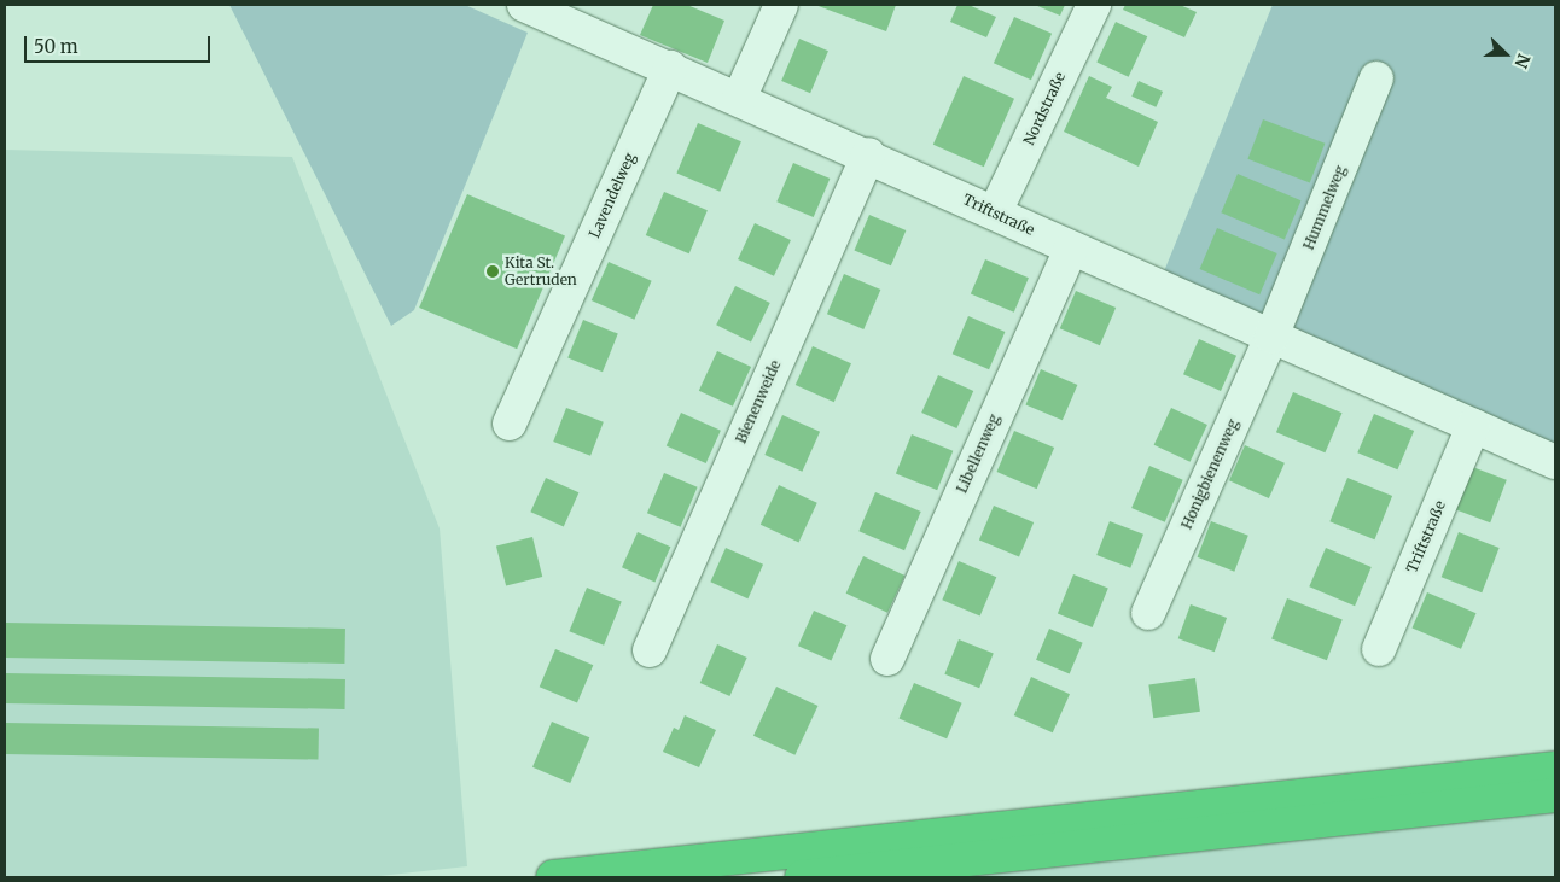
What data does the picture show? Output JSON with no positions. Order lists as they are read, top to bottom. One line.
{"streets":{"street":["Nordstraße","Lavendelweg","Hummelweg","Triftstraße","Bienenweide","Libellenweg","Honigbienenweg"]},"crossings":[["Nordstraße","Triftstraße"],["Lavendelweg","Triftstraße"],["Hummelweg","Triftstraße"],["Hummelweg","Honigbienenweg"],["Triftstraße","Bienenweide"],["Triftstraße","Libellenweg"],["Triftstraße","Honigbienenweg"]],"places":["Kita St. Gertruden"],"scale_bar":"50 m","north":"right"}
